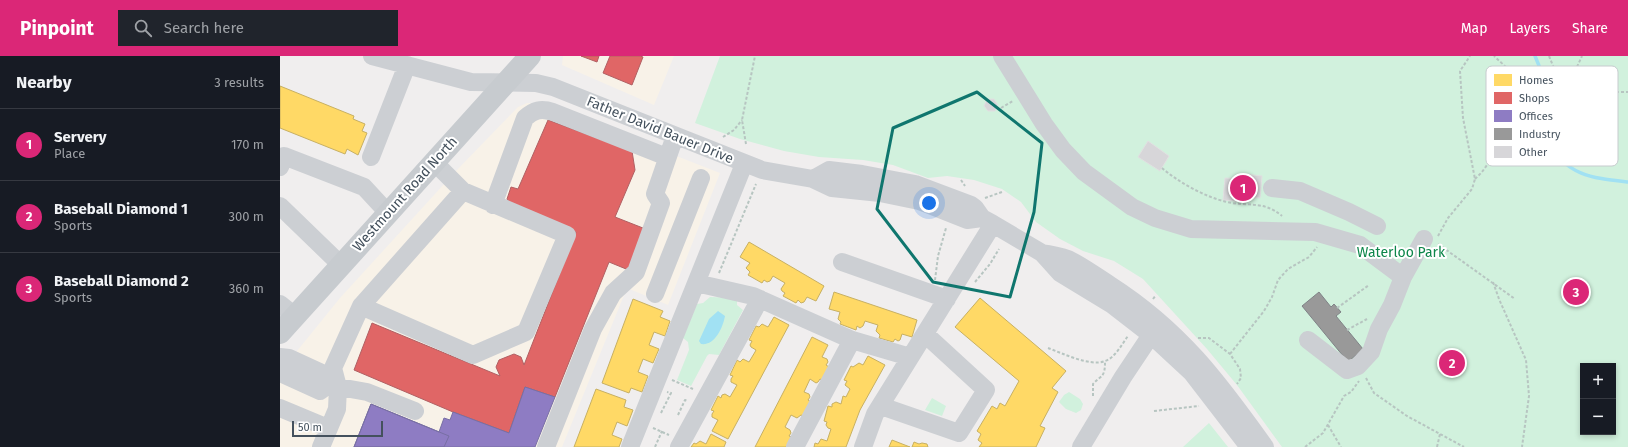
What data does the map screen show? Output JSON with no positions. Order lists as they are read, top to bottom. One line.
{"streets":{"main road":["Westmount Road North"],"street":["Father David Bauer Drive"]},"crossings":[["Father David Bauer Drive","Westmount Road North"]],"parks":["Waterloo Park"],"legend":["Homes","Shops","Offices","Industry","Other"],"scale_bar":"50 m","page":{"header":"Pinpoint","search":"Search here","nav":["Map","Layers","Share"],"heading":["Nearby","3 results"],"list":[{"mark":"1","name":"Servery","note":"Place","value":"170 m"},{"mark":"2","name":"Baseball Diamond 1","note":"Sports","value":"300 m"},{"mark":"3","name":"Baseball Diamond 2","note":"Sports","value":"360 m"}],"pins":["1","3","2"],"map_buttons":["+","−"],"scale":"50 m"}}
